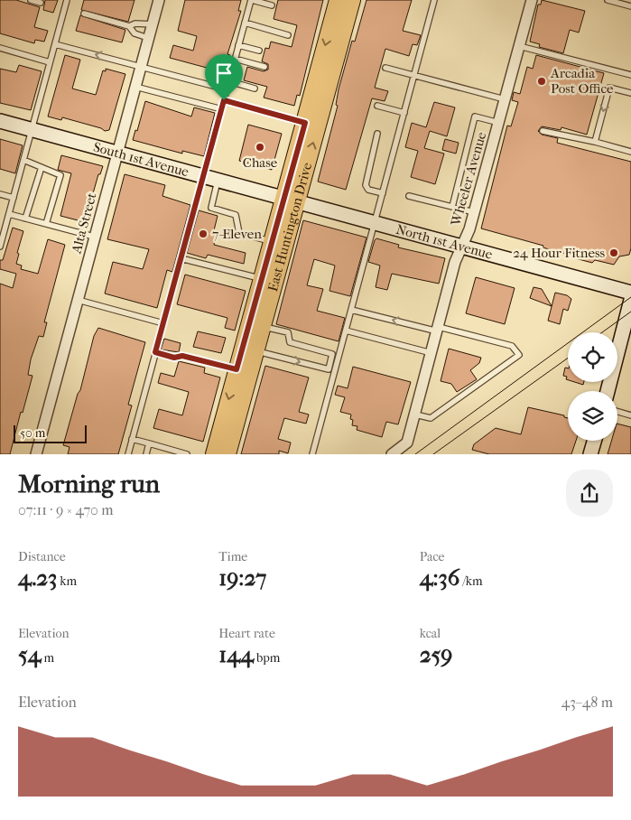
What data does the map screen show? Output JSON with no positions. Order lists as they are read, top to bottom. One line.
{"streets":{"main road":["East Huntington Drive"],"street":["South 1st Avenue","Wheeler Avenue","Alta Street","North 1st Avenue"]},"crossings":[["South 1st Avenue","Alta Street"],["South 1st Avenue","East Huntington Drive"],["South 1st Avenue","North 1st Avenue"],["Wheeler Avenue","North 1st Avenue"],["East Huntington Drive","North 1st Avenue"]],"places":["Arcadia Post Office","Chase","7-Eleven","24 Hour Fitness"],"scale_bar":"50 m","page":{"scale":"50 m","heading":["Morning run","07:11 · 9 × 470 m"],"stats":[["Distance","4.23 km"],["Time","19:27"],["Pace","4:36 /km"],["Elevation","54 m"],["Heart rate","144 bpm"],["kcal","259"]],"chart":["Elevation","43–48 m"]}}
